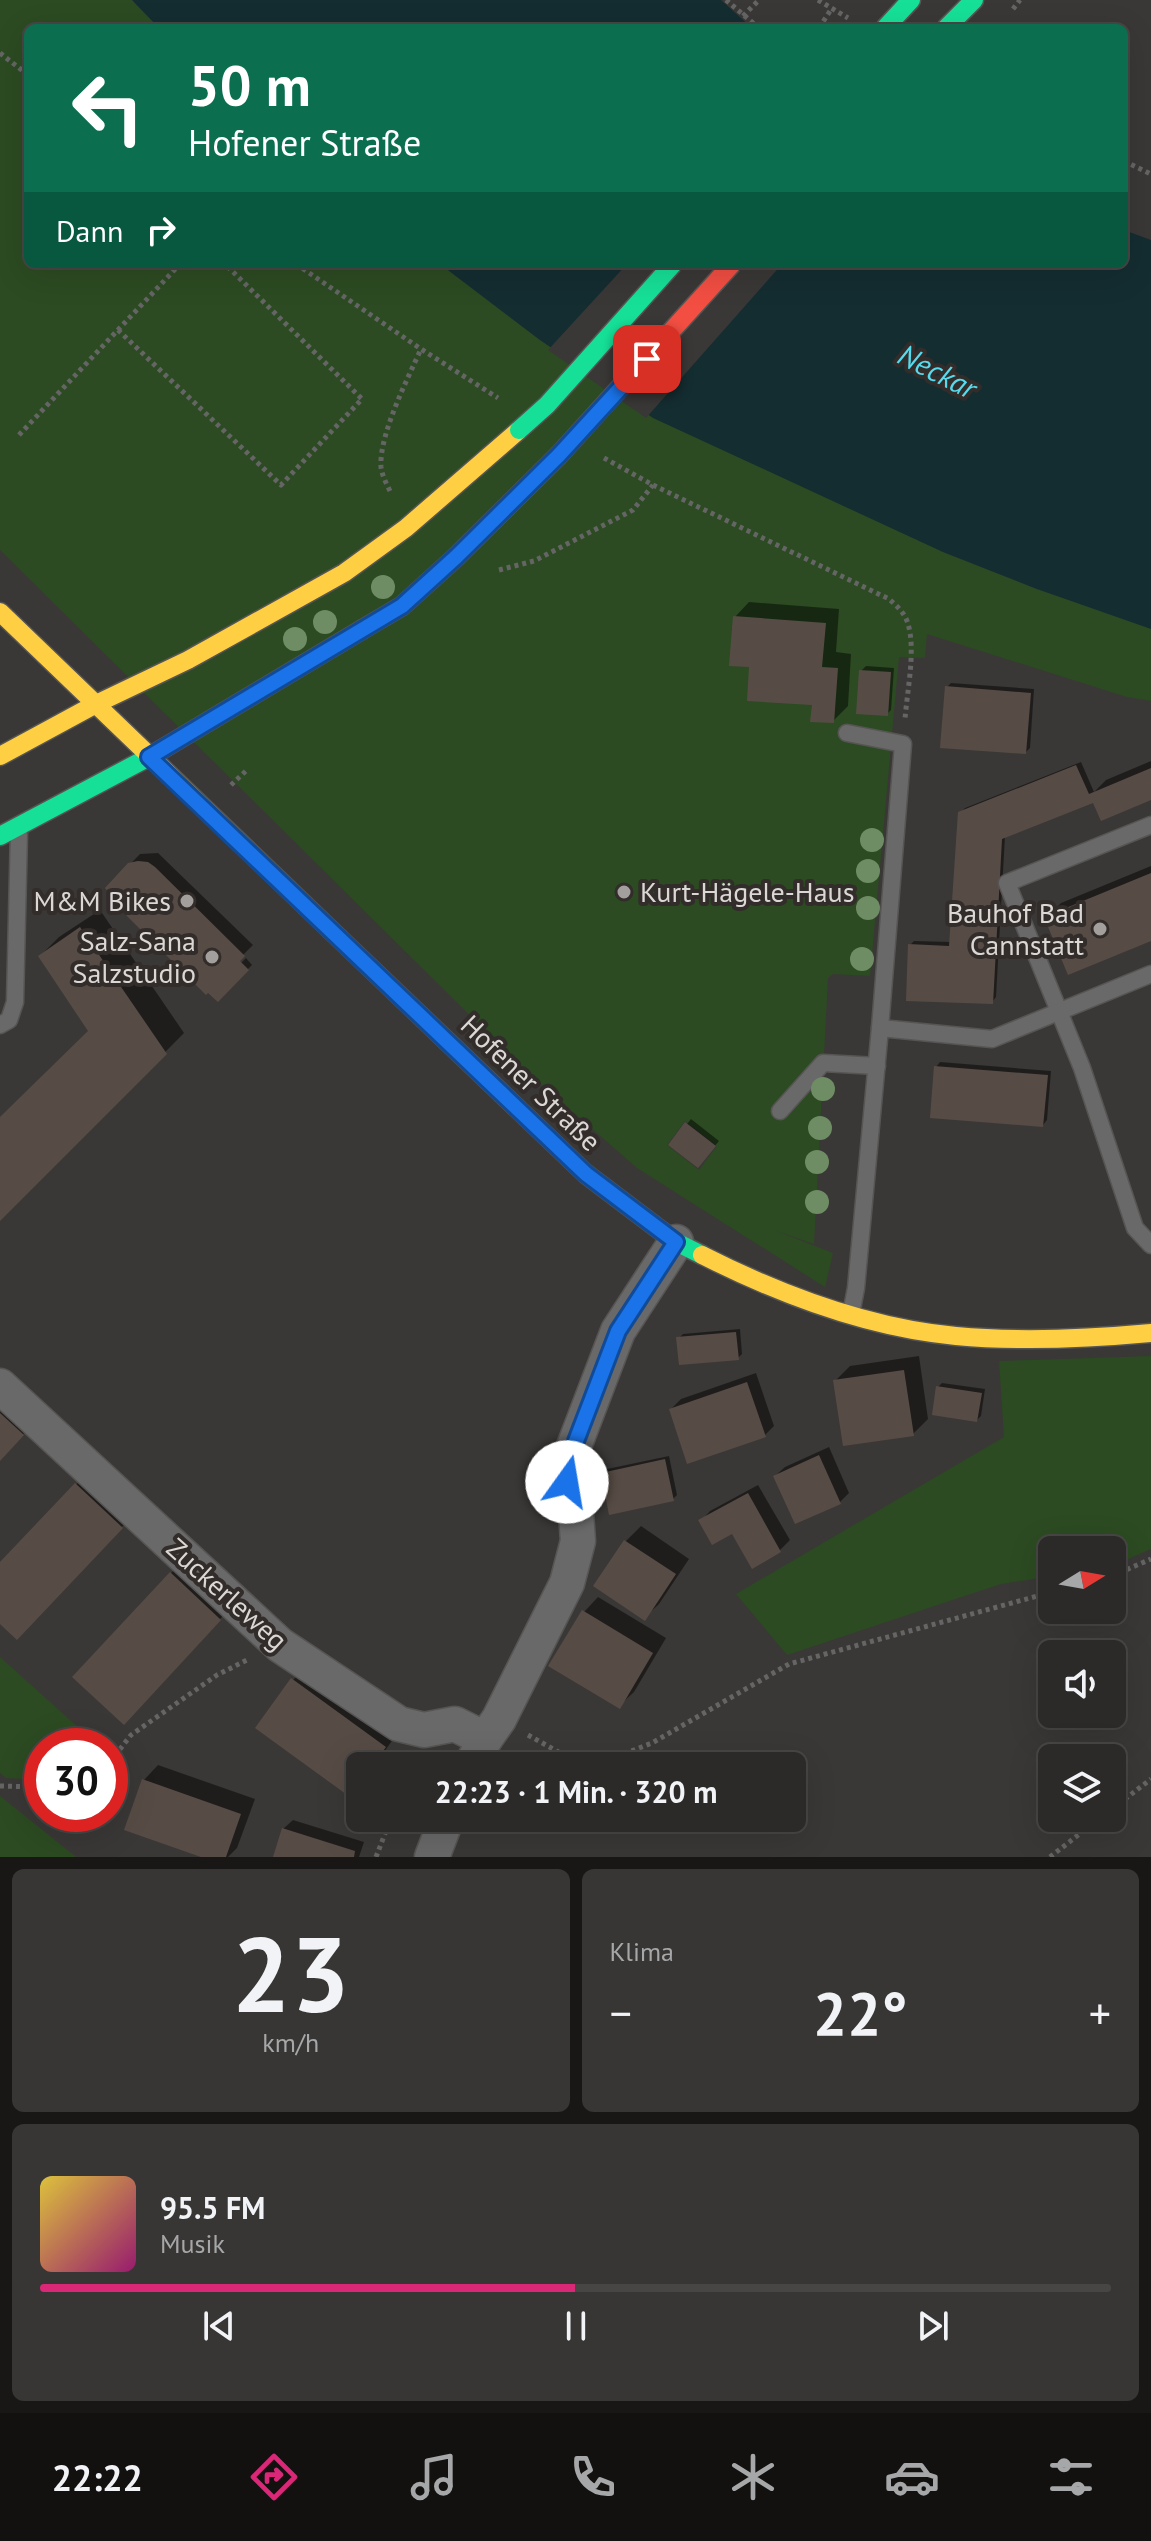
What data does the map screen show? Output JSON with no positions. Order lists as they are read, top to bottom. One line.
{"streets":{"main road":["Hofener Straße"],"street":["Zuckerleweg"]},"water":["Neckar"],"places":["Kurt-Hägele-Haus","M&M Bikes","Bauhof Bad Cannstatt","Salz-Sana Salzstudio"],"north":"right","page":{"turn":["50 m","Hofener Straße"],"then":"Dann","limit":"30","trip":"22:23 · 1 Min. · 320 m","tile":[["23","km/h"],"Klima"],"heat":["−","22°","+"],"song":["95.5 FM","Musik"],"tabs":"22:22"}}
